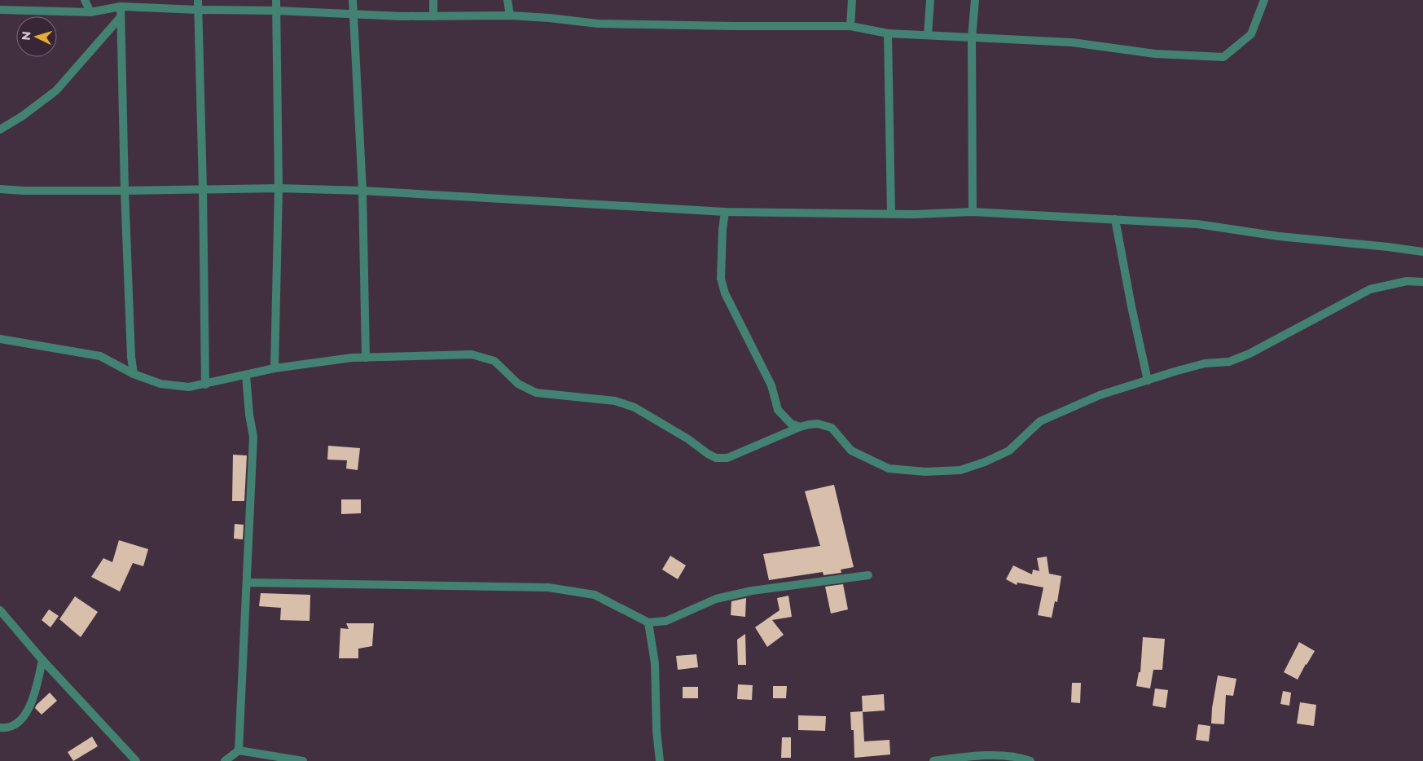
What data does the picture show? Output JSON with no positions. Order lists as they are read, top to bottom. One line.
{"north":"left"}
